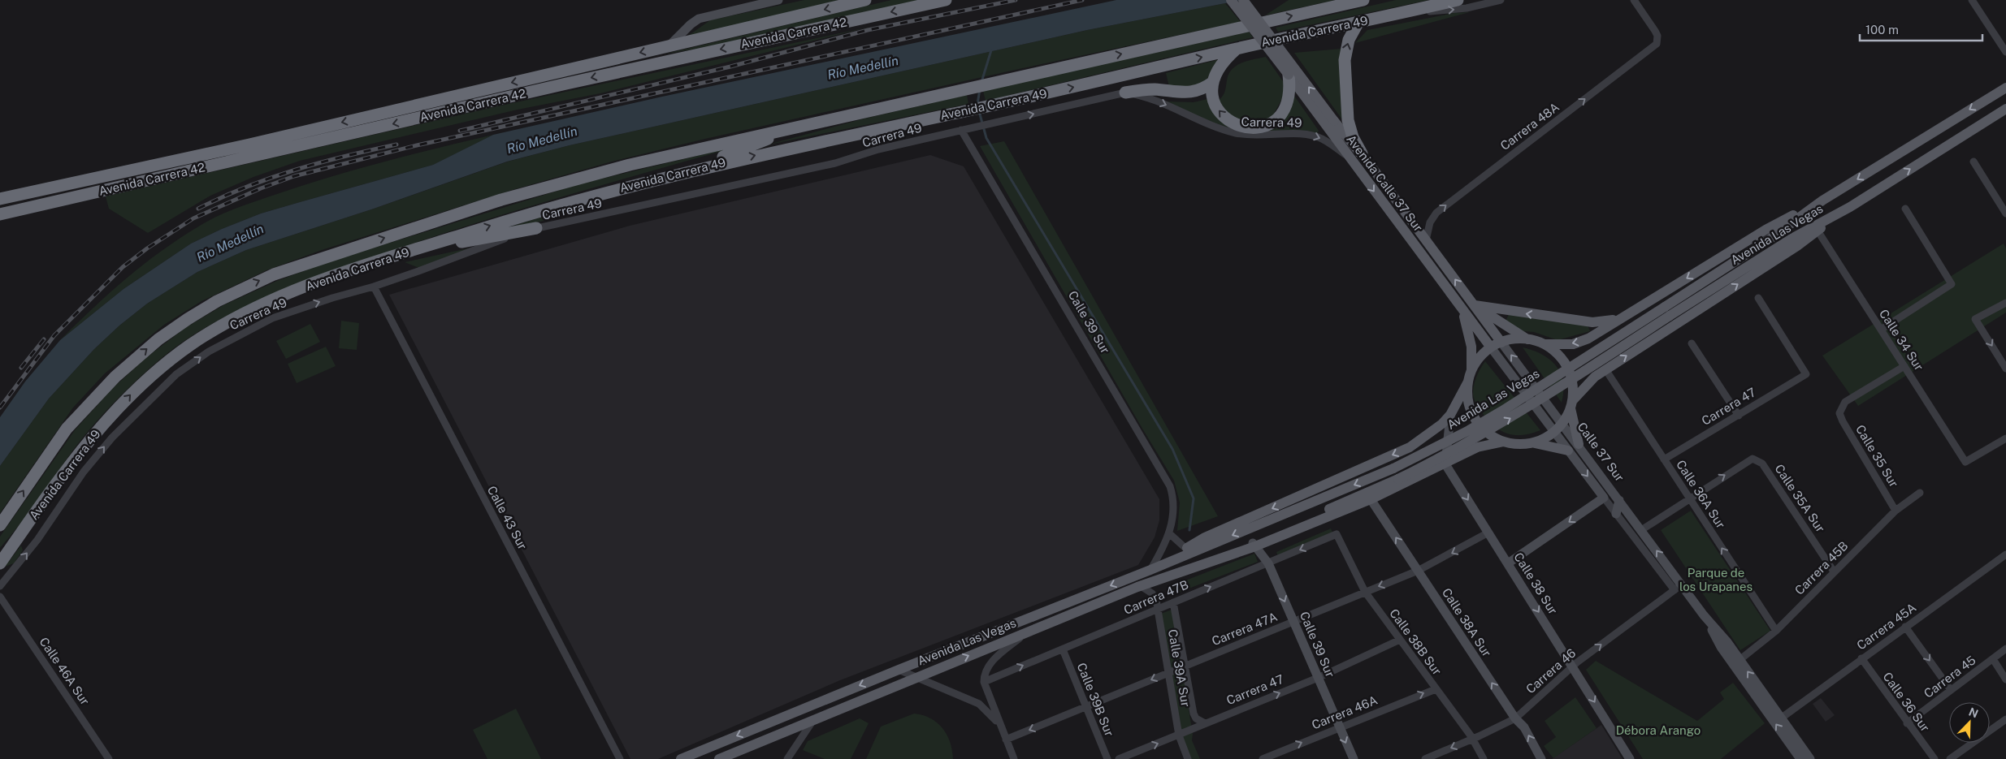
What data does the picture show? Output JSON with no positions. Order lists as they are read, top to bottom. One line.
{"streets":{"highway":["Avenida Carrera 49","Avenida Carrera 42"],"main road":["Avenida Calle 37 Sur","Avenida Las Vegas","Calle 39 Sur","Calle 37 Sur","Calle 38 Sur","Calle 38A Sur"],"street":["Carrera 49","Carrera 48A","Calle 34 Sur","Carrera 47","Calle 35 Sur","Calle 36A Sur","Calle 35A Sur","Calle 43 Sur","Carrera 45B","Carrera 47B","Carrera 45A","Carrera 47A","Calle 38B Sur","Calle 39A Sur","Calle 46A Sur","Carrera 46","Carrera 45","Calle 39B Sur","Calle 36 Sur","Carrera 46A"]},"crossings":[["Carrera 49","Avenida Calle 37 Sur"],["Carrera 49","Calle 39 Sur"],["Carrera 49","Calle 43 Sur"],["Carrera 48A","Avenida Calle 37 Sur"],["Avenida Calle 37 Sur","Calle 37 Sur"],["Avenida Las Vegas","Calle 39 Sur"],["Avenida Las Vegas","Calle 34 Sur"],["Avenida Las Vegas","Calle 36A Sur"],["Avenida Las Vegas","Calle 38 Sur"],["Avenida Las Vegas","Calle 38A Sur"],["Avenida Las Vegas","Calle 39A Sur"],["Calle 39 Sur","Carrera 47"],["Calle 39 Sur","Carrera 47B"],["Calle 39 Sur","Carrera 47A"],["Calle 39 Sur","Carrera 46A"],["Calle 34 Sur","Calle 35 Sur"],["Carrera 47","Calle 36A Sur"],["Carrera 47","Calle 38B Sur"],["Carrera 47","Calle 39A Sur"],["Calle 37 Sur","Carrera 45B"],["Calle 37 Sur","Carrera 45A"],["Calle 37 Sur","Carrera 46"],["Calle 35 Sur","Carrera 45B"],["Calle 36A Sur","Calle 35A Sur"],["Calle 36A Sur","Carrera 45B"],["Calle 35A Sur","Carrera 45B"],["Calle 38 Sur","Carrera 47A"],["Calle 38 Sur","Carrera 46"],["Carrera 47B","Calle 38B Sur"],["Carrera 47B","Calle 39A Sur"],["Carrera 47B","Calle 39B Sur"],["Calle 38A Sur","Carrera 47A"],["Calle 38A Sur","Carrera 46"],["Carrera 45A","Calle 36 Sur"],["Carrera 47A","Calle 38B Sur"],["Carrera 47A","Calle 39A Sur"],["Carrera 47A","Calle 39B Sur"],["Calle 38B Sur","Carrera 46"],["Calle 38B Sur","Carrera 46A"],["Carrera 45","Calle 36 Sur"]],"one_way":["Avenida Carrera 49","Avenida Carrera 42","Carrera 49","Carrera 48A","Calle 36A Sur","Calle 38 Sur","Calle 38A Sur","Carrera 47A","Carrera 46A"],"water":["Río Medellín"],"parks":["Parque de los Urapanes","Débora Arango"],"scale_bar":"100 m","north":"top right"}
